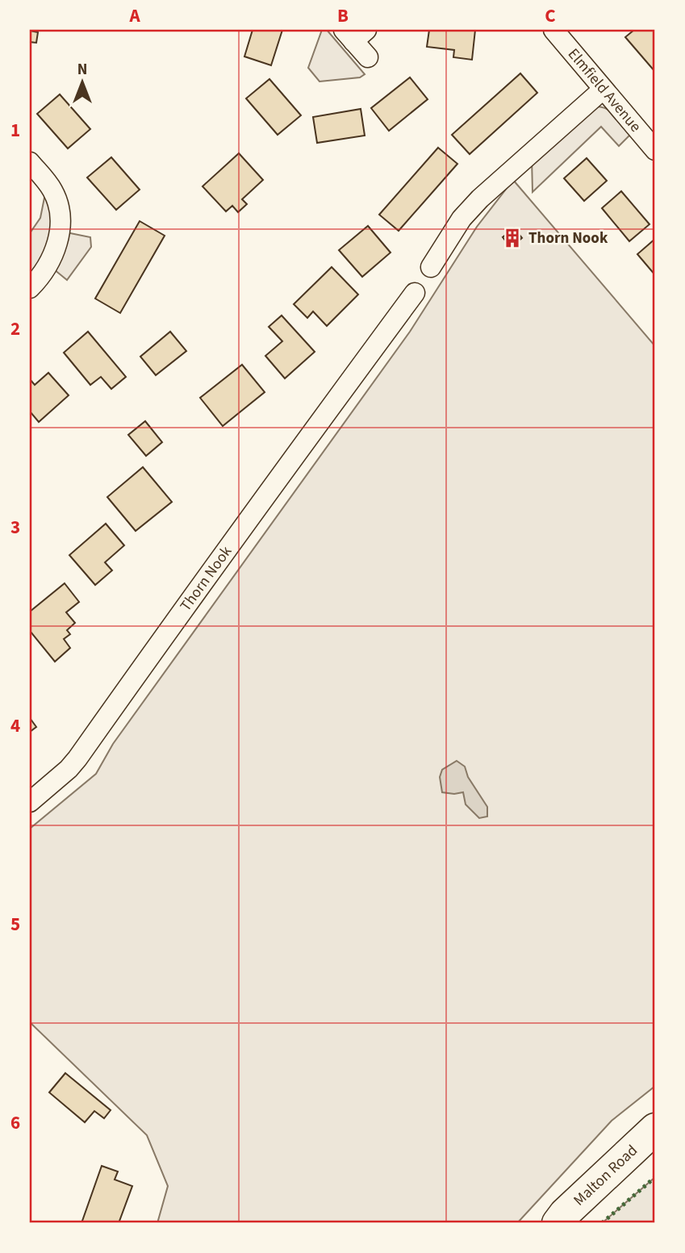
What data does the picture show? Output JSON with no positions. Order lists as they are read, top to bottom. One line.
{"streets":{"main road":["Malton Road"],"street":["Elmfield Avenue","Thorn Nook"]},"places":{"building":["Thorn Nook"]},"north":"top","grid":{"columns":["A","B","C"],"rows":["1","2","3","4","5","6"]}}
